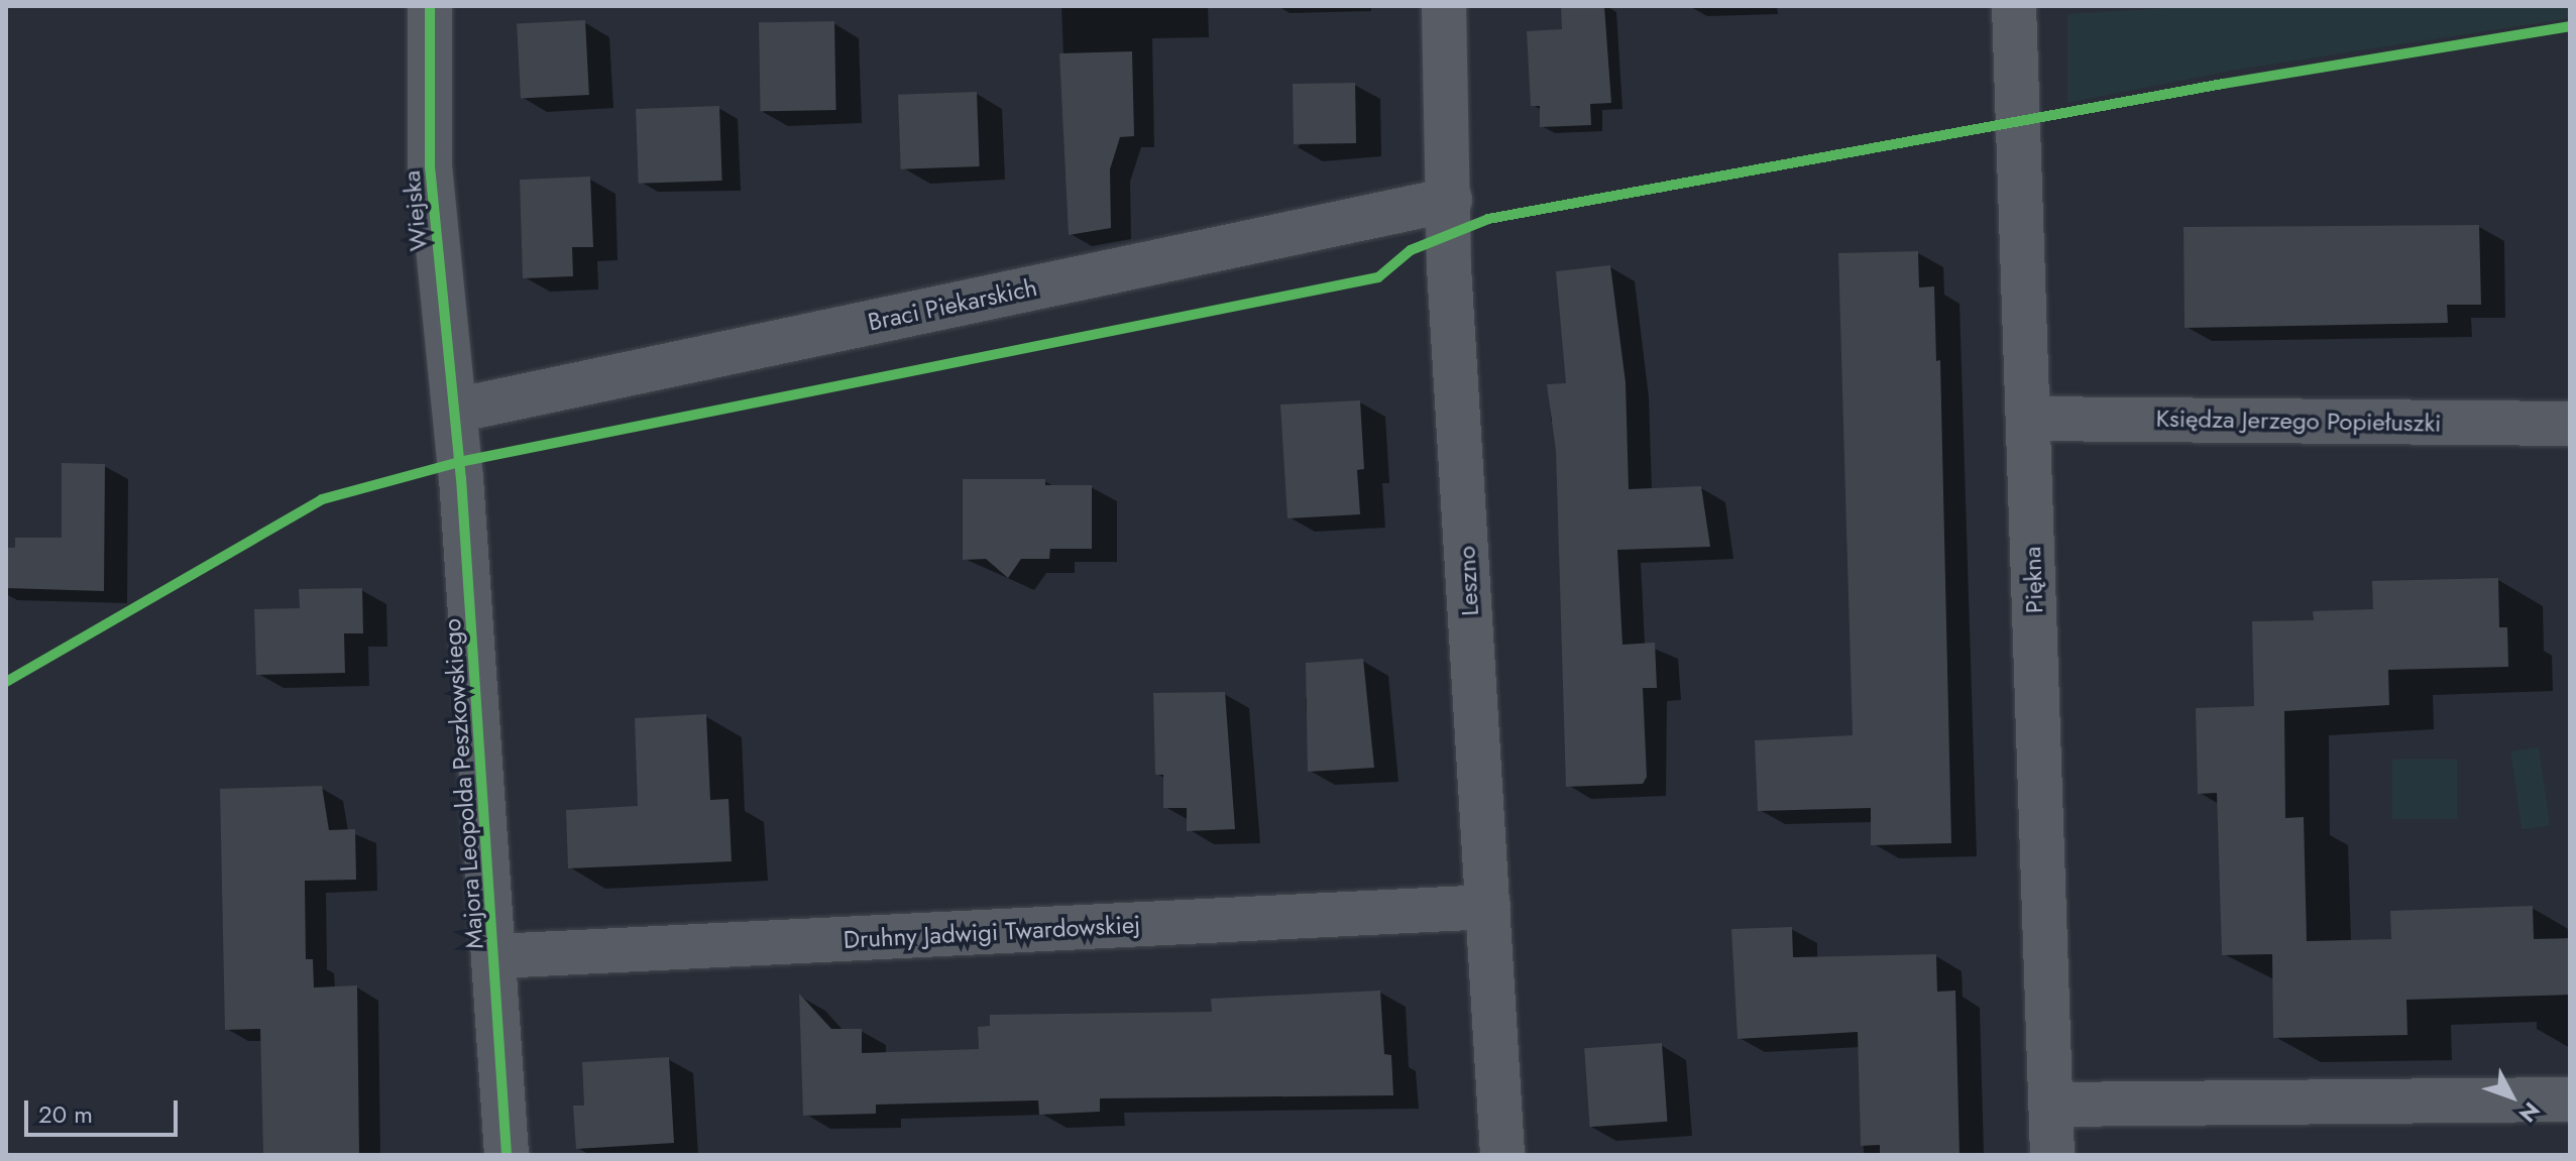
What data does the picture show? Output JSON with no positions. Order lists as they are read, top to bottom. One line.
{"streets":{"street":["Wiejska","Braci Piekarskich","Księdza Jerzego Popiełuszki","Piękna","Leszno","Majora Leopolda Peszkowskiego","Druhny Jadwigi Twardowskiej"]},"crossings":[["Wiejska","Braci Piekarskich"],["Wiejska","Majora Leopolda Peszkowskiego"],["Braci Piekarskich","Leszno"],["Braci Piekarskich","Majora Leopolda Peszkowskiego"],["Księdza Jerzego Popiełuszki","Piękna"],["Leszno","Druhny Jadwigi Twardowskiej"],["Majora Leopolda Peszkowskiego","Druhny Jadwigi Twardowskiej"]],"scale_bar":"20 m","north":"bottom right"}
